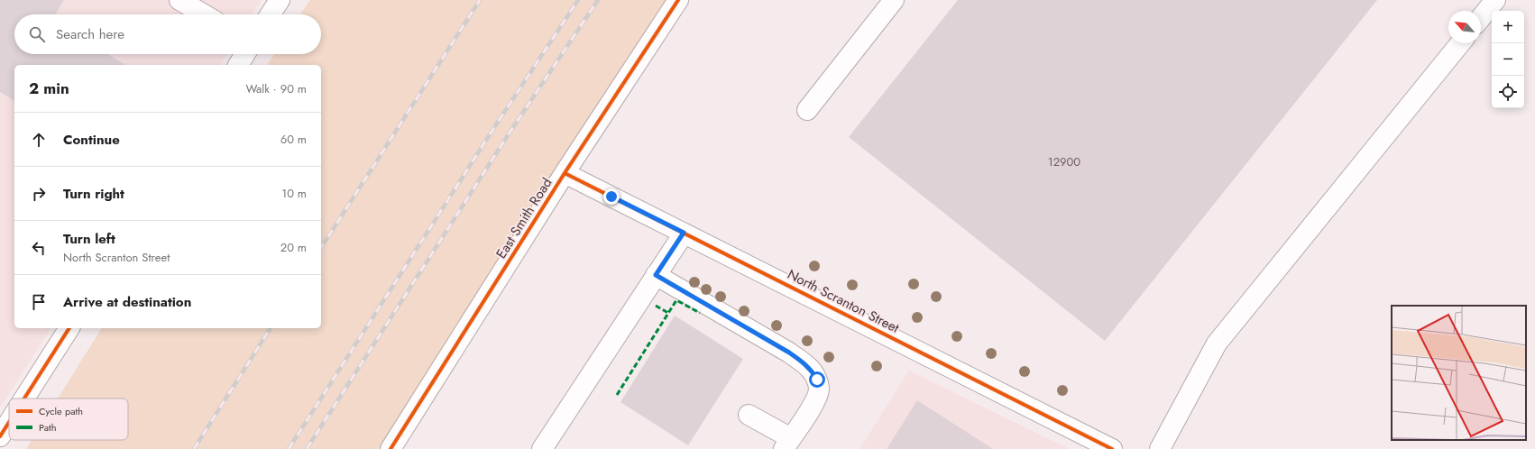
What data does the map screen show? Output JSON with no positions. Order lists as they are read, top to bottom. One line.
{"streets":{"street":["East Smith Road","North Scranton Street"]},"crossings":[["East Smith Road","North Scranton Street"]],"house_numbers":["12900"],"legend":["Cycle path","Path"],"north":"top left","page":{"map_buttons":["+","−"],"search":"Search here","heading":["2 min","Walk · 90 m"],"list":[["Continue","60 m"],["Turn right","10 m"],["Turn left","North Scranton Street","20 m"],"Arrive at destination"]}}
